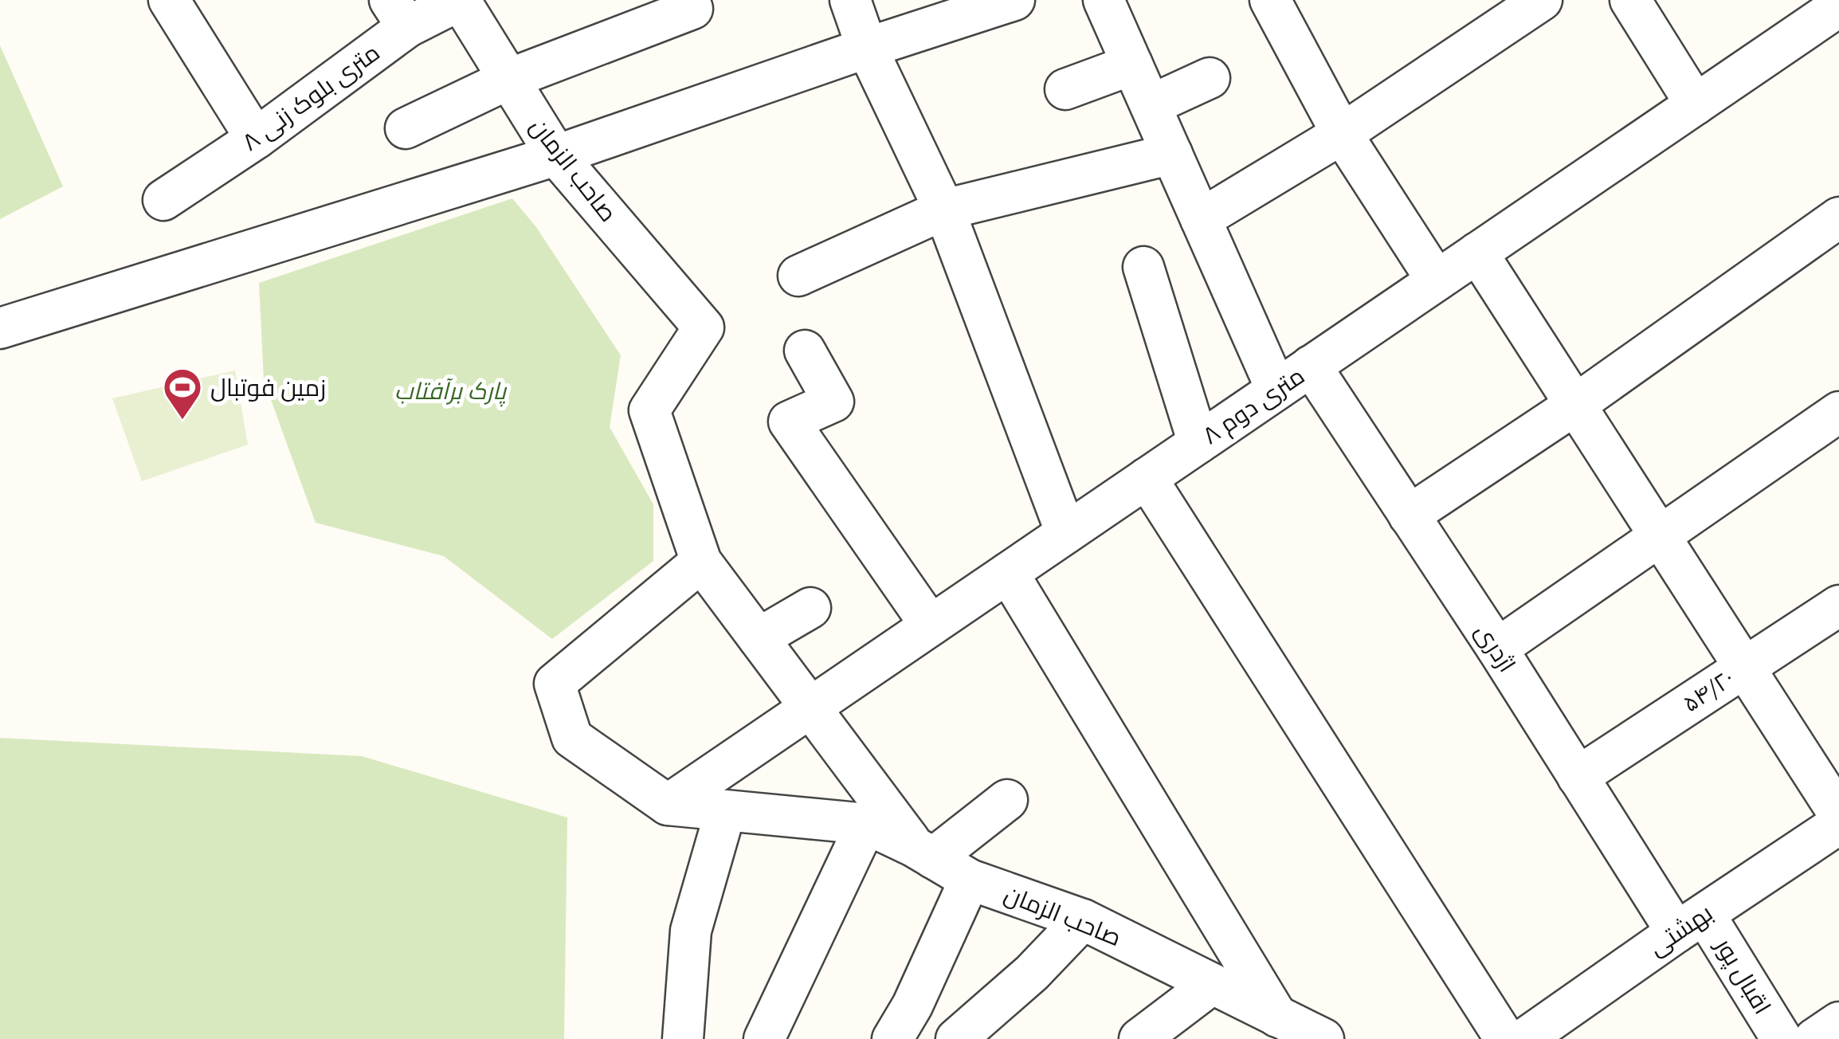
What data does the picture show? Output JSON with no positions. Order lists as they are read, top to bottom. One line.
{"streets":{"street":["۸ متری بلوک زنی","صاحب الزمان","۸ متری دوم","اژدری","۵۴/۲۰","بهشتی","اقبال پور"]},"crossings":[["۸ متری بلوک زنی","صاحب الزمان"],["۸ متری دوم","اژدری"],["اژدری","۵۴/۲۰"],["اژدری","بهشتی"],["اژدری","اقبال پور"],["بهشتی","اقبال پور"]],"parks":["پارک برآفتاب"],"places":{"sports":["زمین فوتبال"]}}
